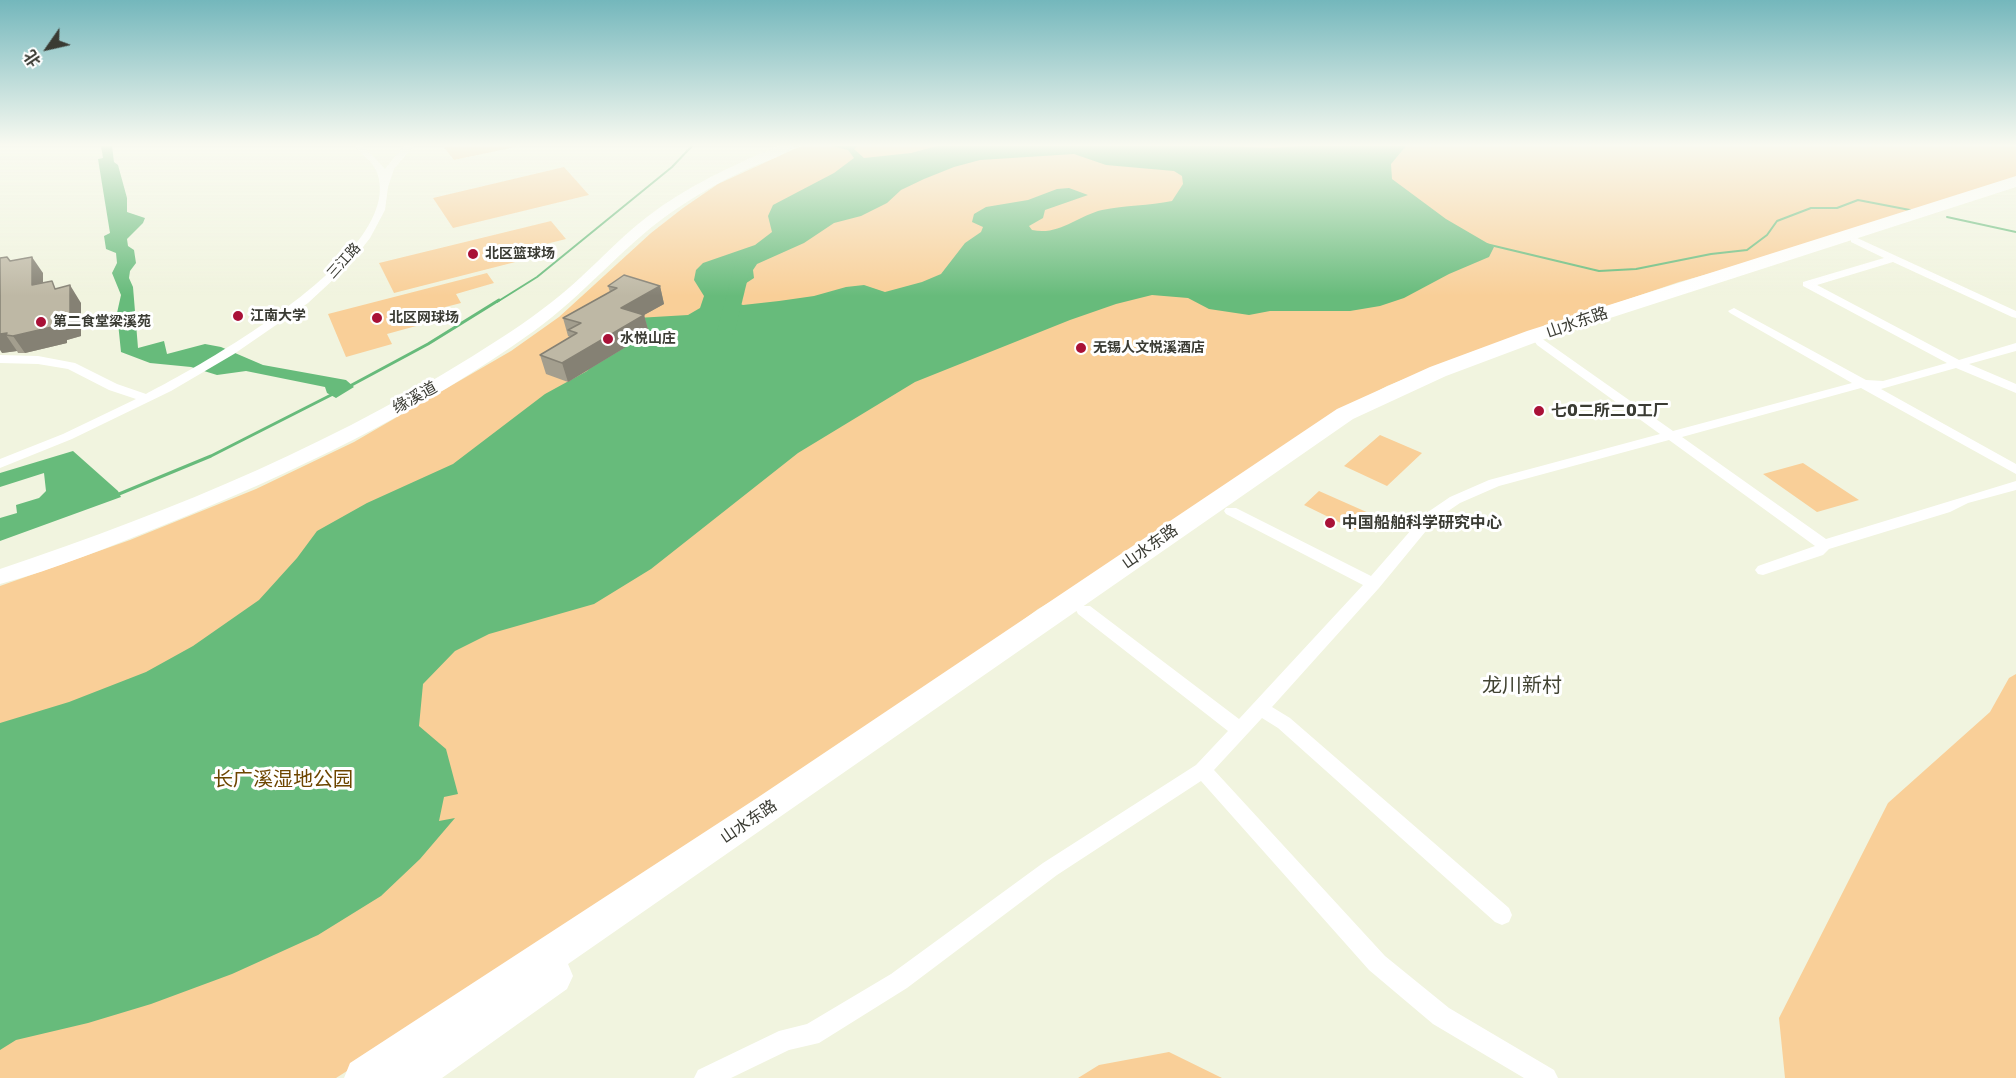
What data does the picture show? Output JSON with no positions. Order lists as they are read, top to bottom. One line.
{"streets":{"highway":["山水东路"],"main road":["缘溪道"],"street":["三江路"]},"districts":["龙川新村"],"parks":["长广溪湿地公园"],"places":["北区篮球场","江南大学","北区网球场","第二食堂梁溪苑","水悦山庄","无锡人文悦溪酒店","七0二所二0工厂","中国船舶科学研究中心"],"north":"bottom left"}
